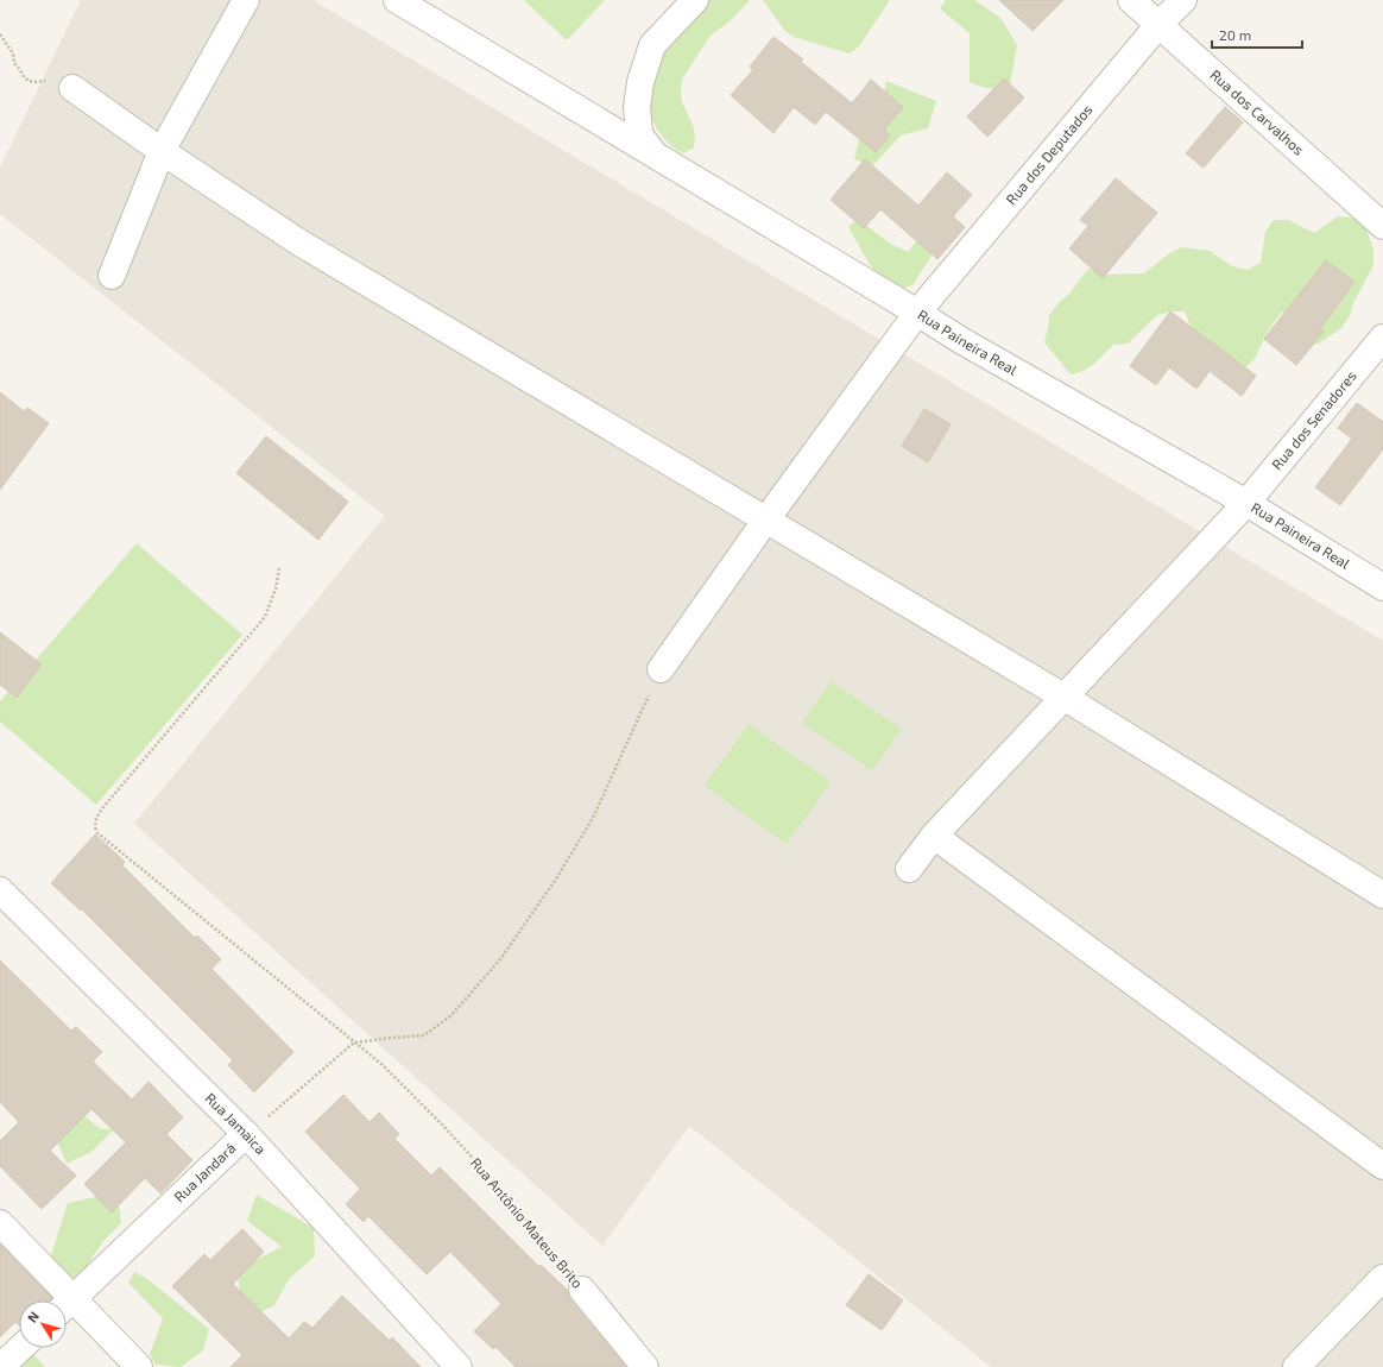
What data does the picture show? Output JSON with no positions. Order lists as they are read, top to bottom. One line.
{"streets":{"street":["Rua dos Carvalhos","Rua dos Deputados","Rua Paineira Real","Rua dos Senadores","Rua Jamaica","Rua Jandará","Rua Antônio Mateus Brito"]},"crossings":[["Rua dos Carvalhos","Rua dos Deputados"],["Rua dos Deputados","Rua Paineira Real"],["Rua Paineira Real","Rua dos Senadores"],["Rua Jamaica","Rua Jandará"],["Rua Jandará","Rua Antônio Mateus Brito"]],"scale_bar":"20 m","north":"top left"}
